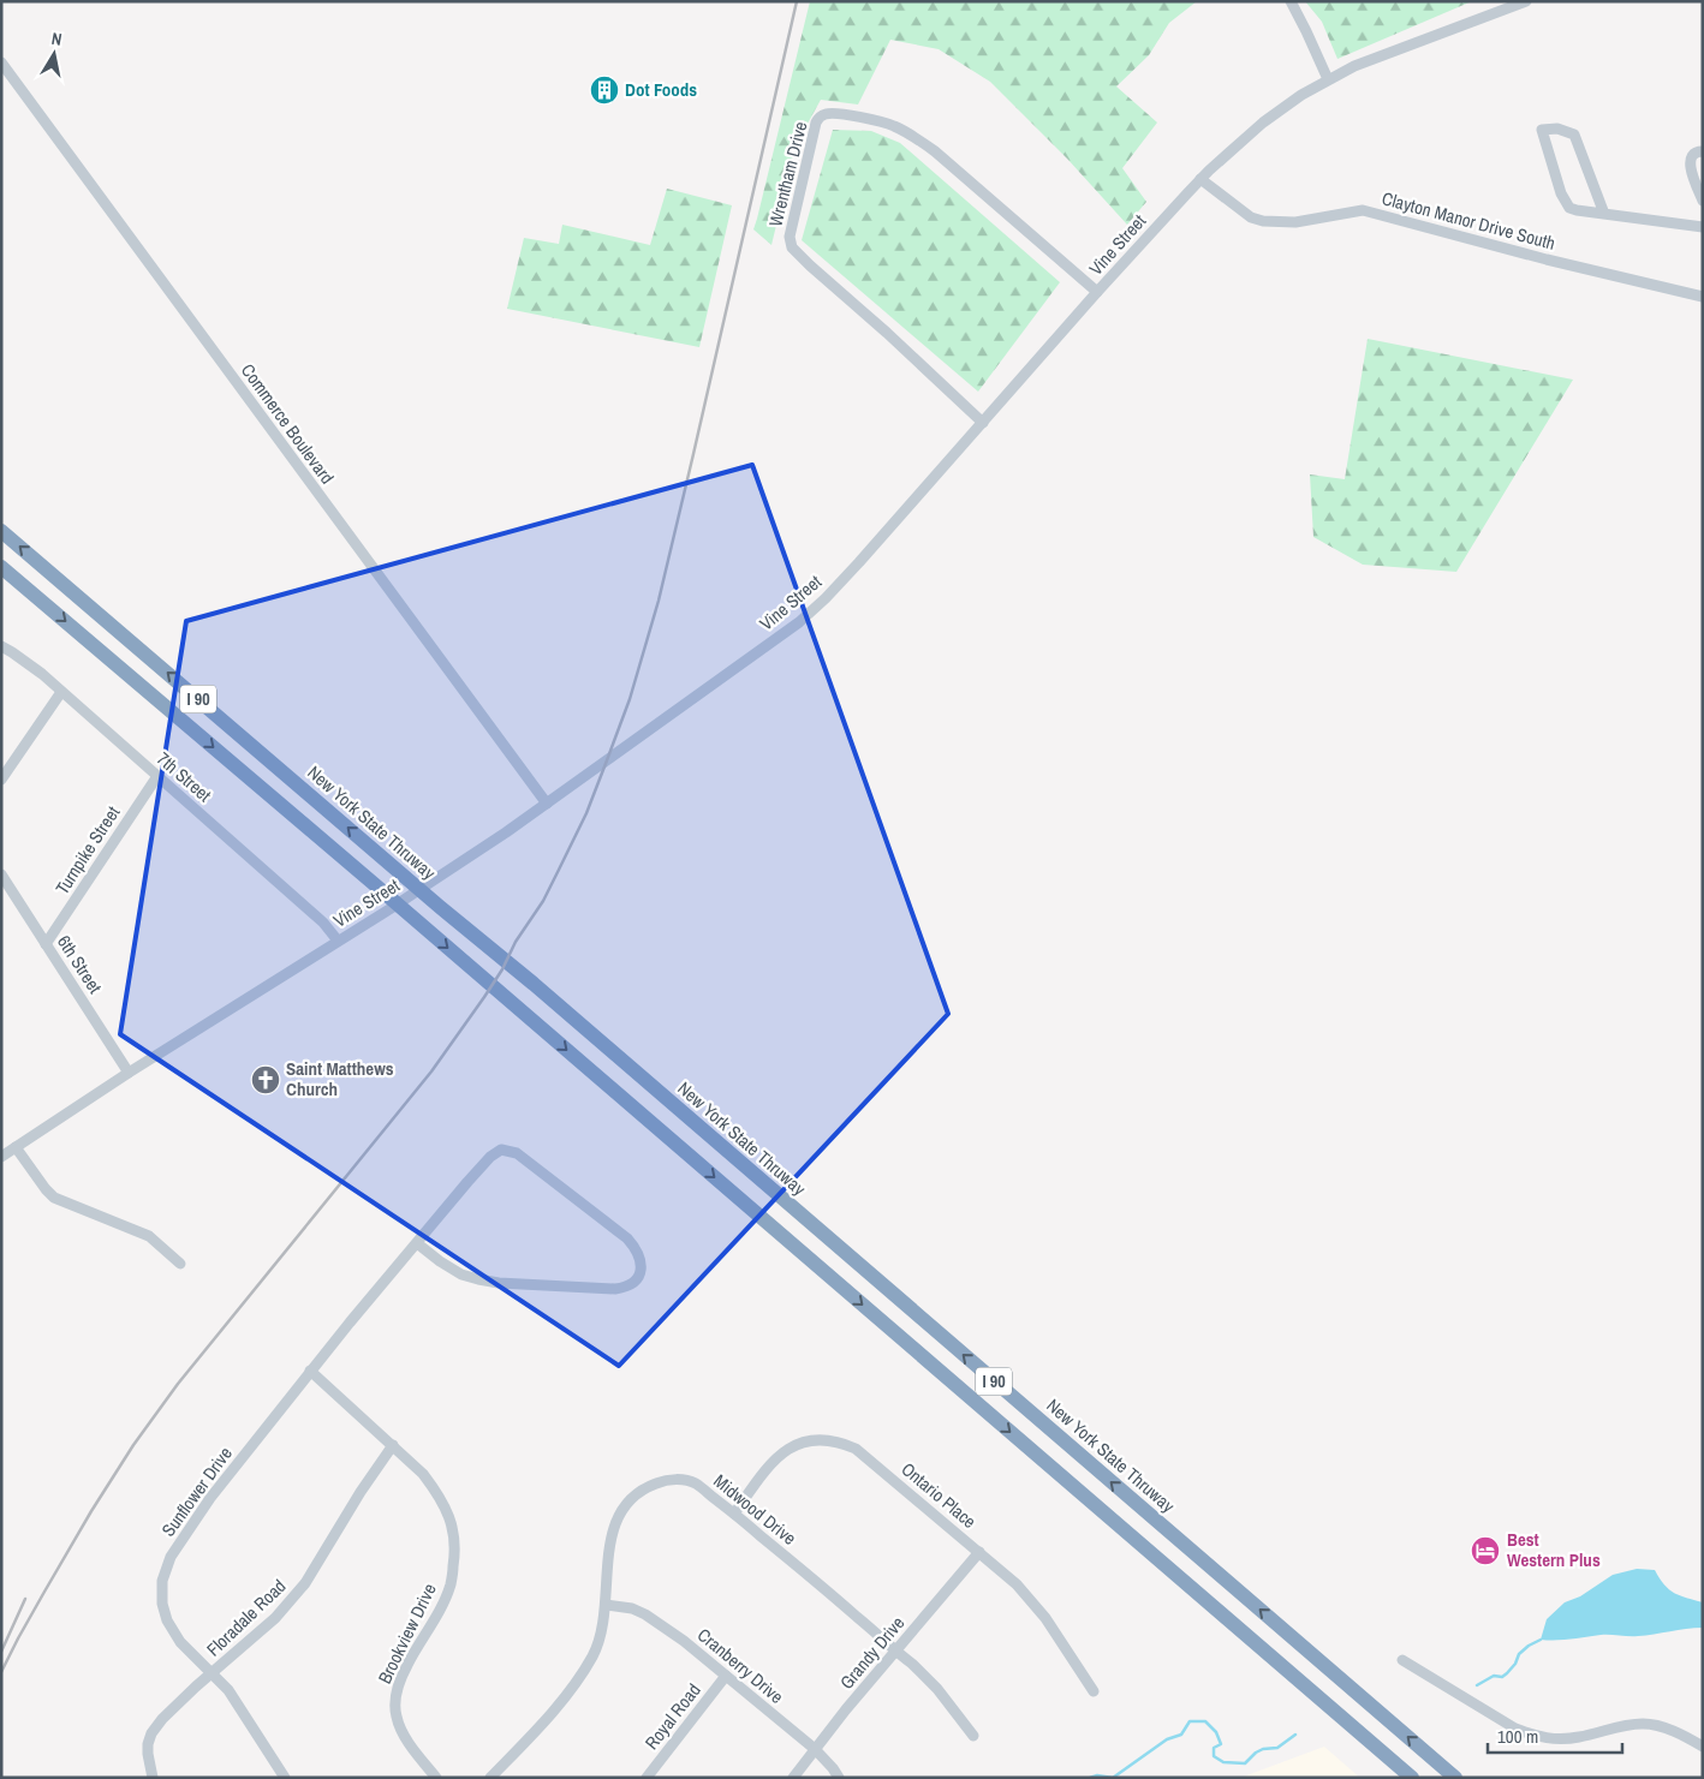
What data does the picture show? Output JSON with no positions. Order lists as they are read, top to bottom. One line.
{"streets":{"highway":["I 90","New York State Thruway"],"street":["Wrentham Drive","Clayton Manor Drive South","Vine Street","Commerce Boulevard","7th Street","Turnpike Street","6th Street","Sunflower Drive","Ontario Place","Midwood Drive","Floradale Road","Brookview Drive","Grandy Drive","Cranberry Drive","Royal Road"]},"crossings":[["Wrentham Drive","Vine Street"],["Clayton Manor Drive South","Vine Street"],["Vine Street","Commerce Boulevard"],["Vine Street","7th Street"],["Vine Street","6th Street"],["7th Street","Turnpike Street"],["Turnpike Street","6th Street"],["Sunflower Drive","Floradale Road"],["Sunflower Drive","Brookview Drive"],["Ontario Place","Midwood Drive"],["Ontario Place","Grandy Drive"],["Midwood Drive","Grandy Drive"],["Midwood Drive","Cranberry Drive"],["Floradale Road","Brookview Drive"],["Grandy Drive","Cranberry Drive"],["Cranberry Drive","Royal Road"]],"places":{"building":["Dot Foods"],"church":["Saint Matthews Church"],"hotel":["Best Western Plus"]},"scale_bar":"100 m","north":"top"}
